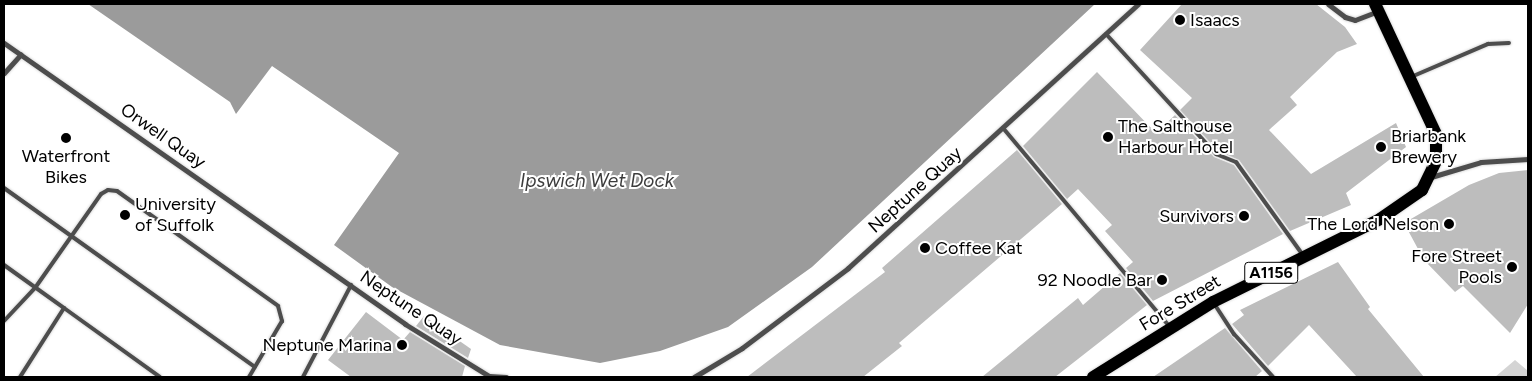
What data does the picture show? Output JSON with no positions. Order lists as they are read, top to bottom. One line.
{"streets":{"main road":["A1156","Fore Street"],"street":["Orwell Quay","Neptune Quay"]},"crossings":[["Orwell Quay","Neptune Quay"]],"water":["Ipswich Wet Dock"],"places":["Isaacs","The Salthouse Harbour Hotel","Waterfront Bikes","Briarbank Brewery","University of Suffolk","Survivors","The Lord Nelson","Coffee Kat","Fore Street Pools","92 Noodle Bar","Neptune Marina"]}
